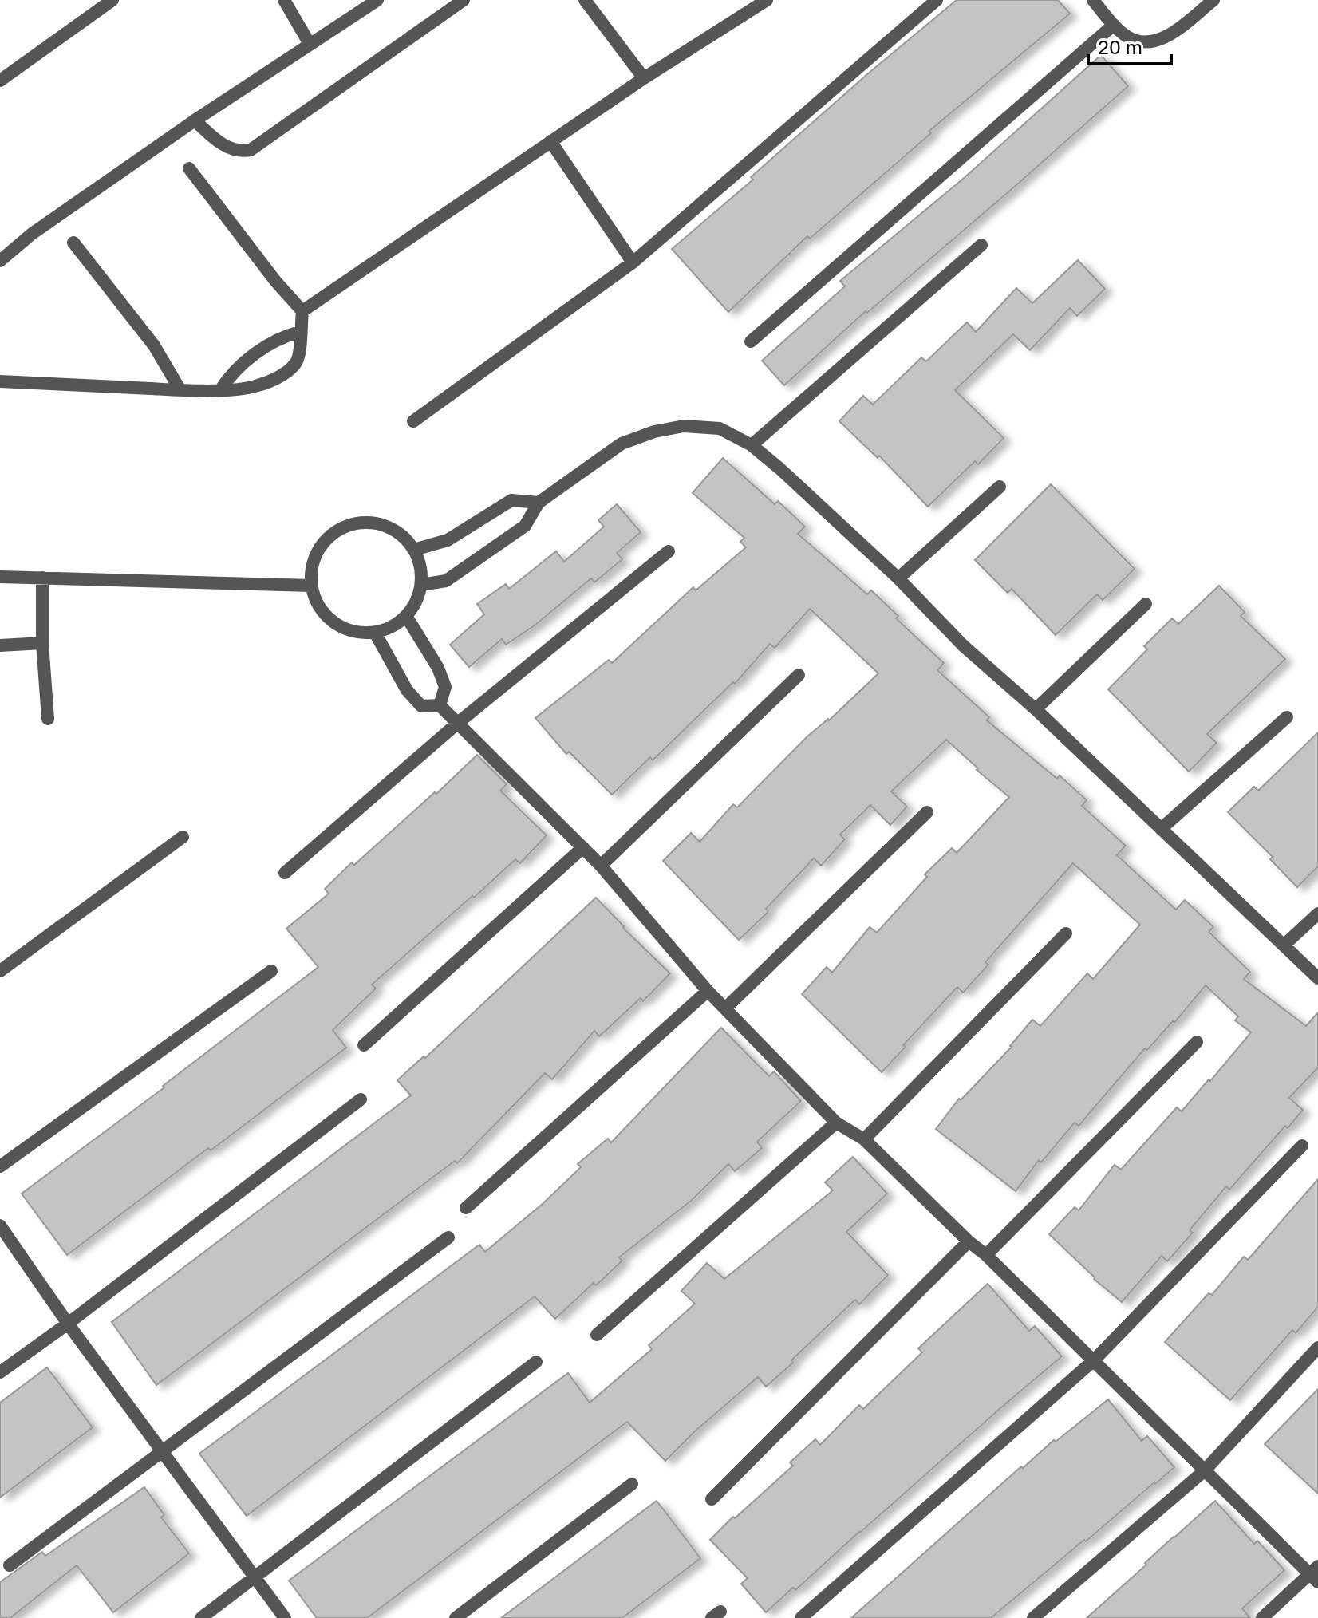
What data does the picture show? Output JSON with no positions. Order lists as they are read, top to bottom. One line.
{"scale_bar":"20 m"}
